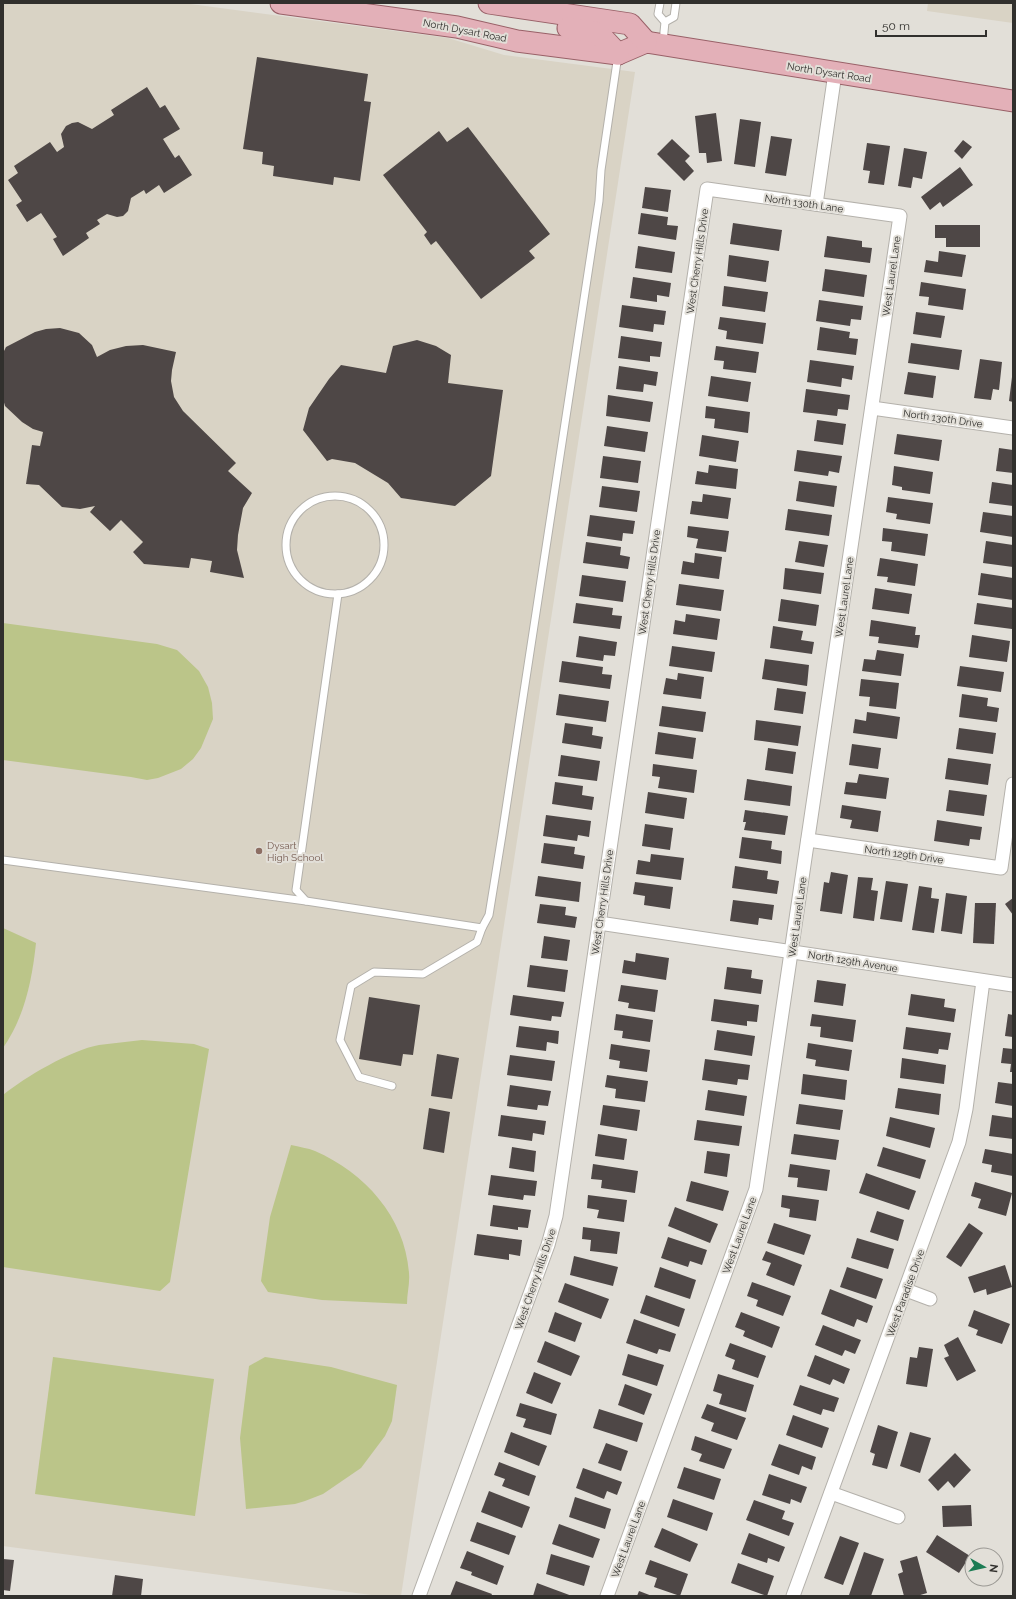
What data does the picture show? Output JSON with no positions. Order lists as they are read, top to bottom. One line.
{"streets":{"main road":["North Dysart Road"],"street":["North 130th Lane","West Cherry Hills Drive","West Laurel Lane","North 130th Drive","North 129th Drive","North 129th Avenue","West Paradise Drive"]},"crossings":[["North 130th Lane","West Cherry Hills Drive"],["North 130th Lane","West Laurel Lane"],["West Cherry Hills Drive","North 129th Avenue"],["West Laurel Lane","North 130th Drive"],["West Laurel Lane","North 129th Drive"],["West Laurel Lane","North 129th Avenue"],["North 129th Avenue","West Paradise Drive"]],"places":["Dysart High School"],"scale_bar":"50 m","north":"right"}
